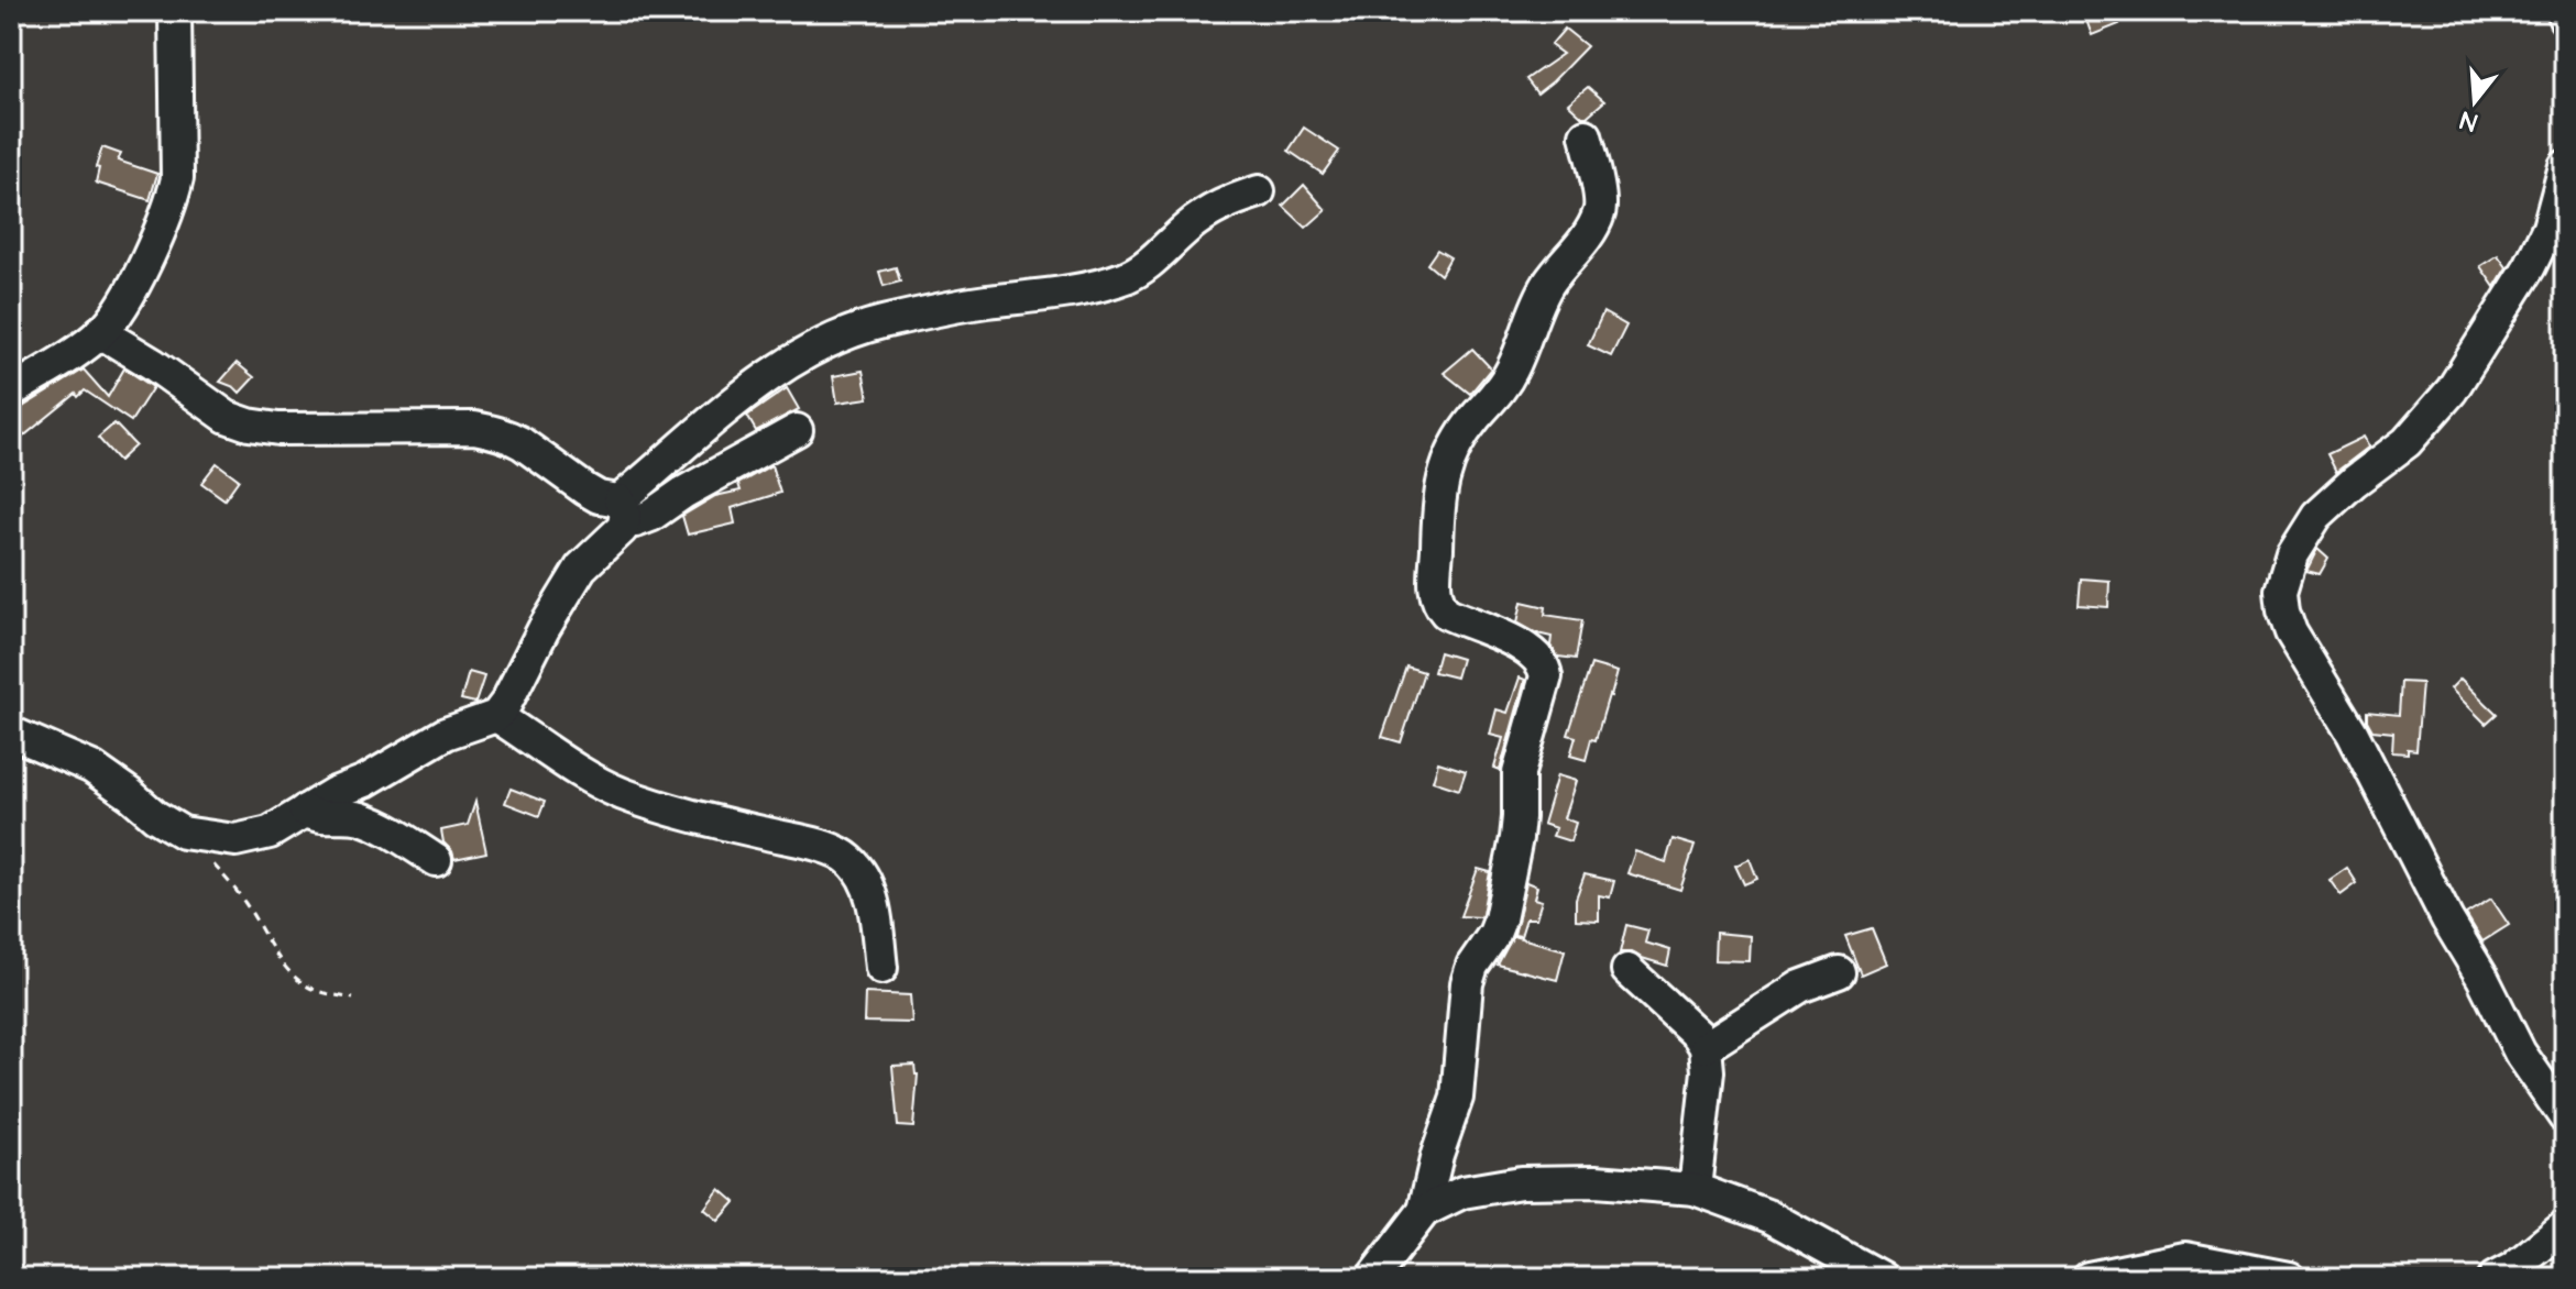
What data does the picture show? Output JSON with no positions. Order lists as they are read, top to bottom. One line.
{"north":"bottom"}
